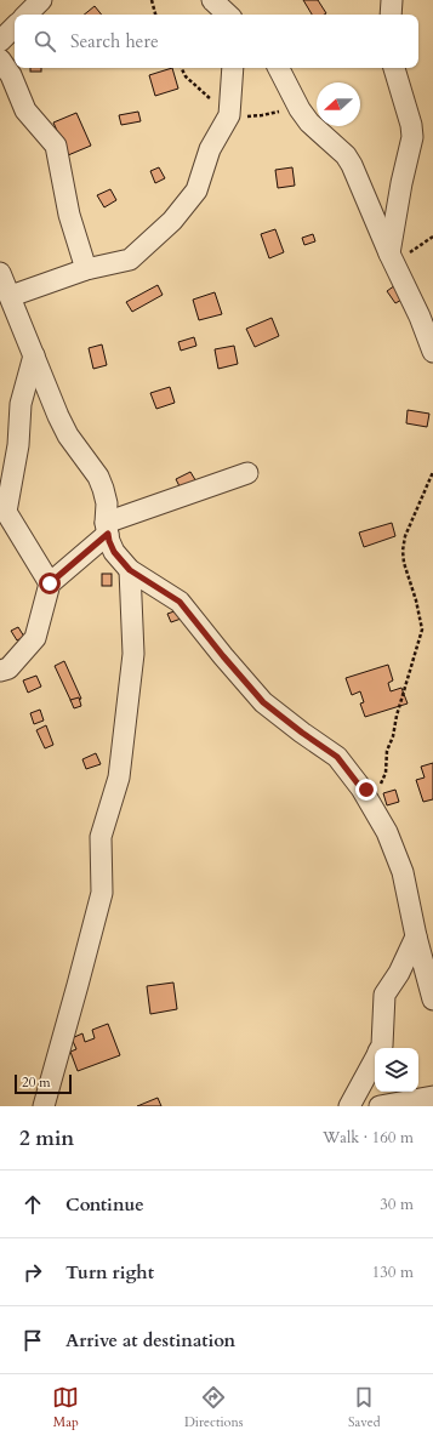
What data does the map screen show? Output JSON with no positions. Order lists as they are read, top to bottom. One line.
{"scale_bar":"20 m","north":"left","page":{"search":"Search here","scale":"20 m","heading":["2 min","Walk · 160 m"],"list":[["Continue","30 m"],["Turn right","130 m"],"Arrive at destination"],"nav":["Map","Directions","Saved"]}}
